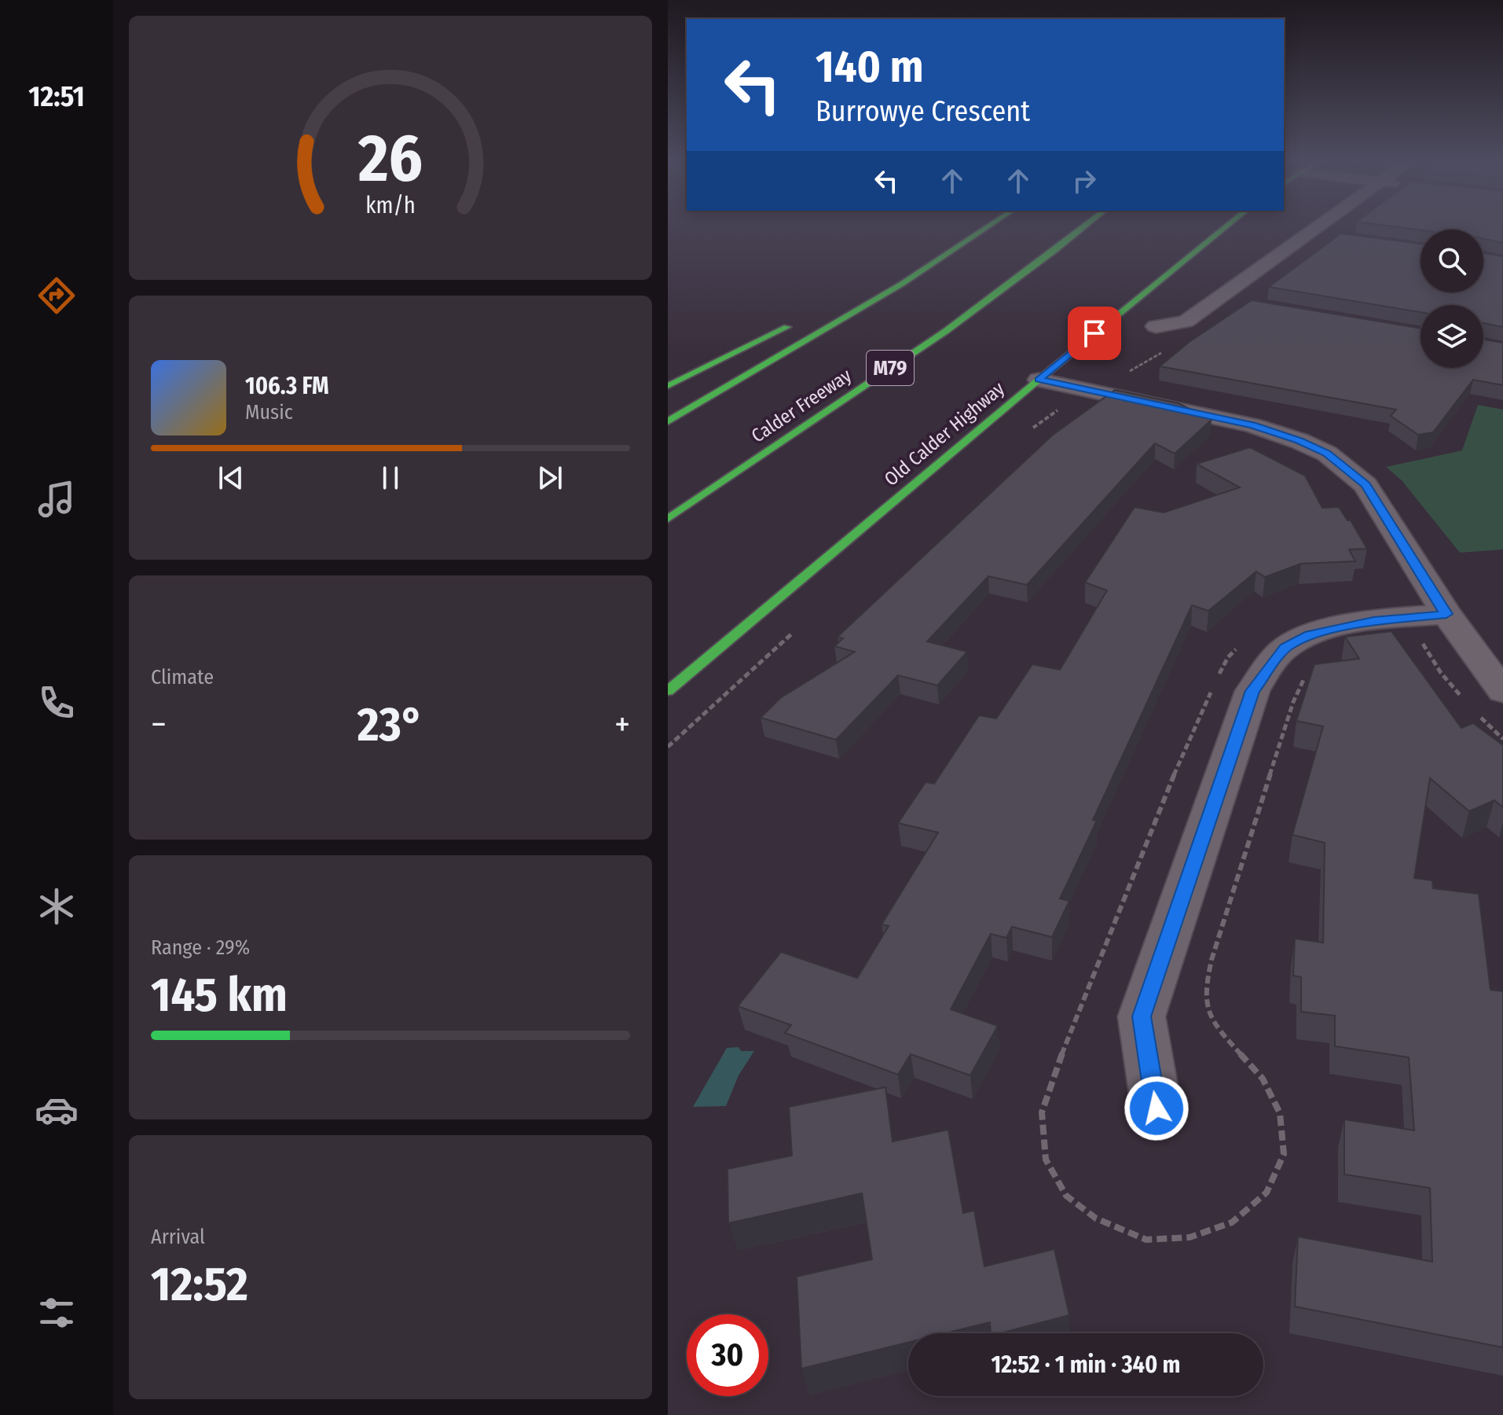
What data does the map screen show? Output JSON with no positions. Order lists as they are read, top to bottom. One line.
{"streets":{"main road":["M79","Calder Freeway","Old Calder Highway"]},"page":{"tabs":"12:51","turn":["140 m","Burrowye Crescent"],"song":["106.3 FM","Music"],"tile":["Climate",["Range · 29%","145 km"],["Arrival","12:52"]],"heat":["−","23°","+"],"limit":"30","trip":"12:52 · 1 min · 340 m","gauge":["26","km/h"]}}
